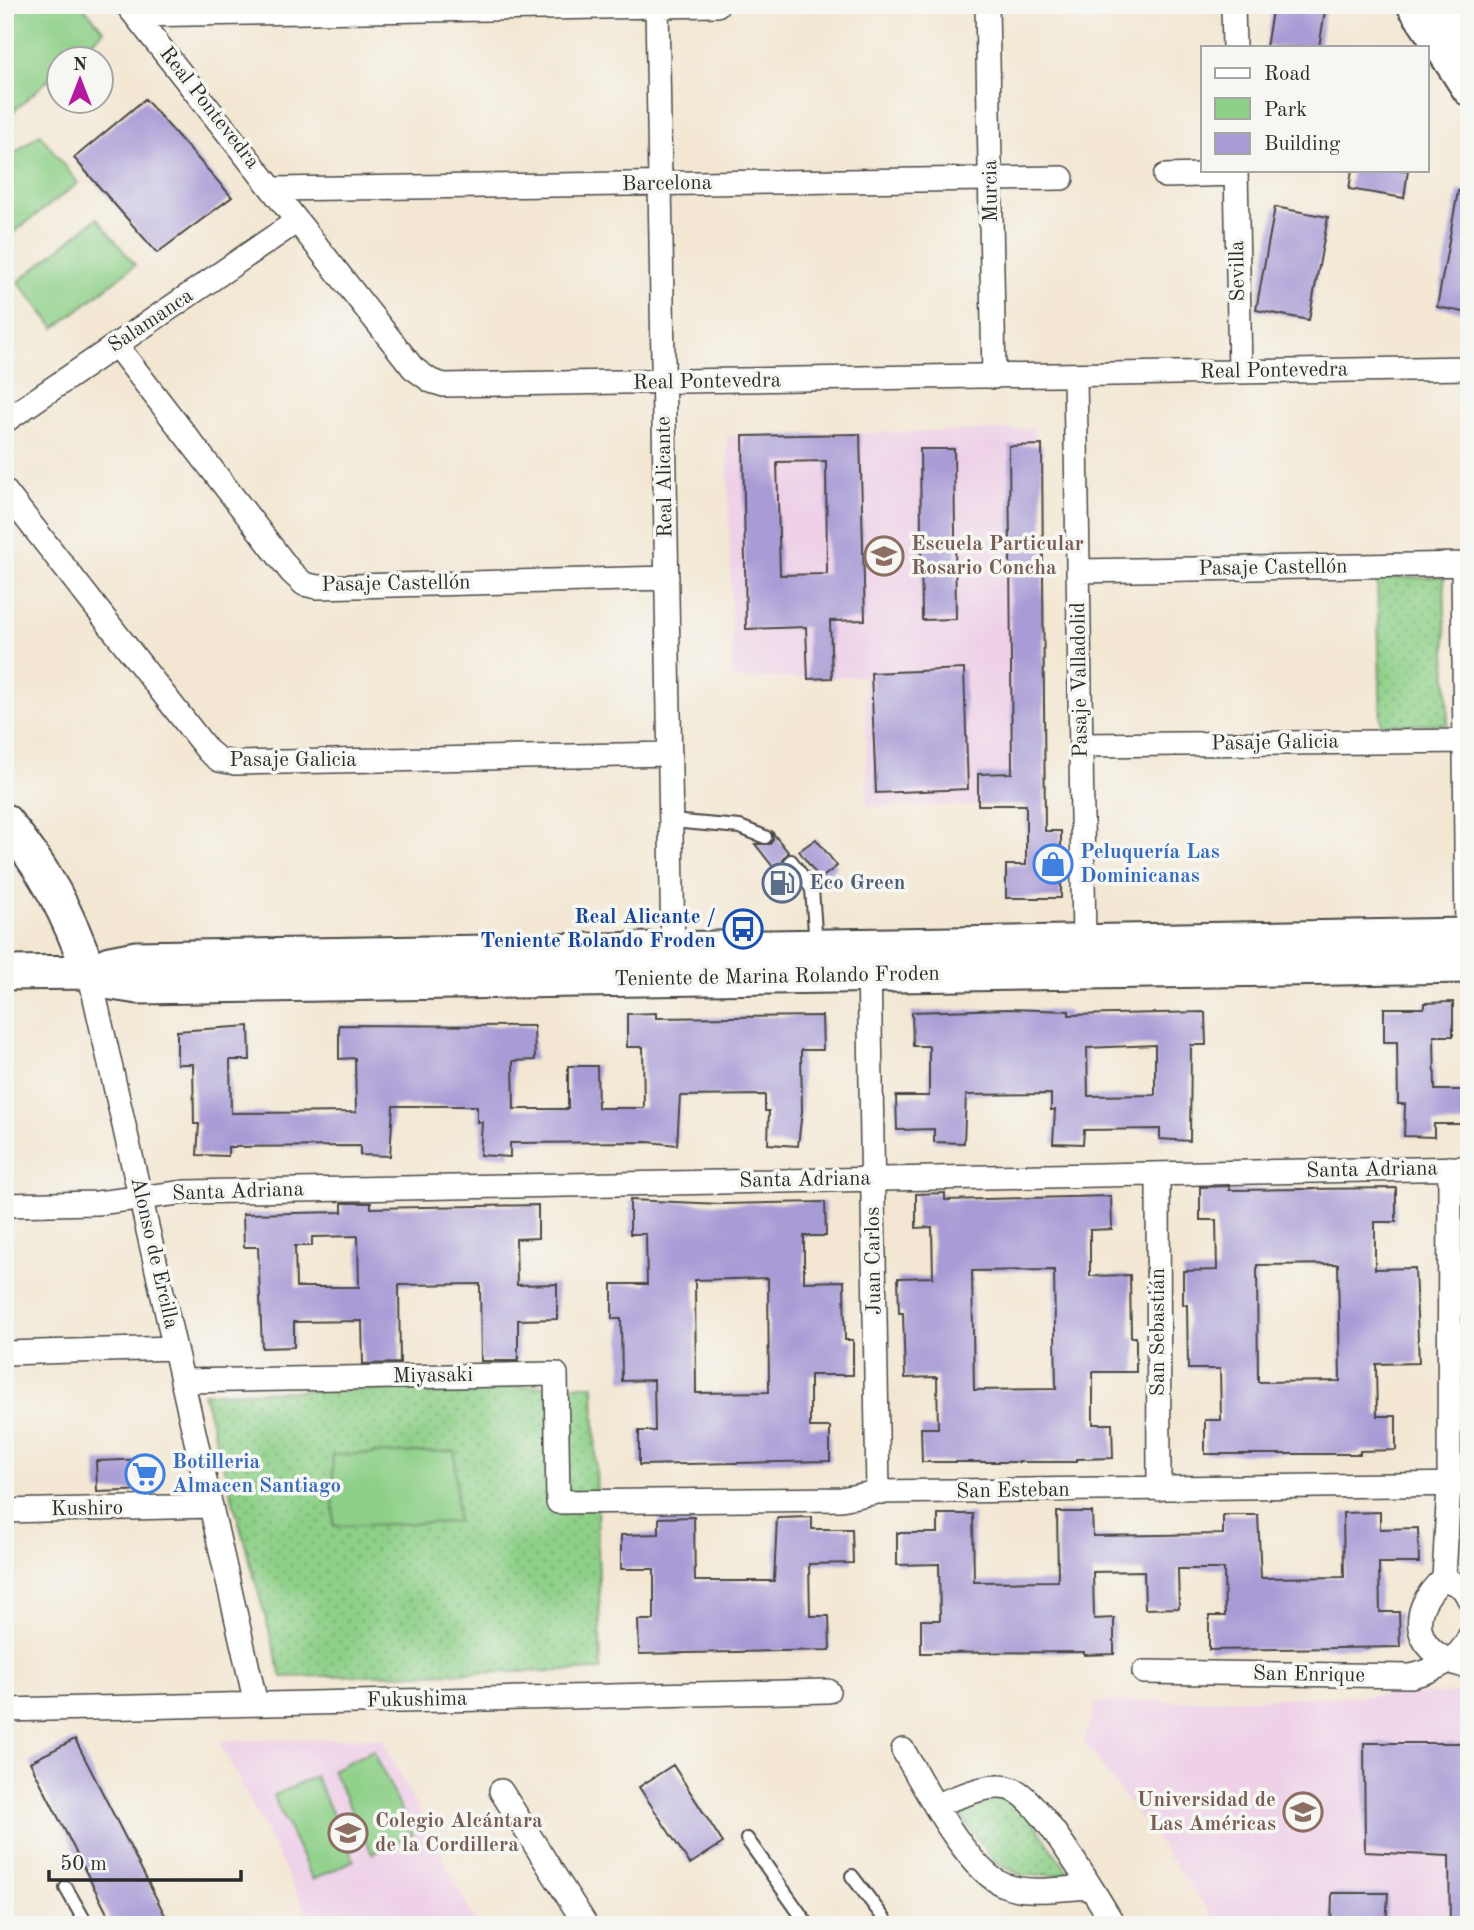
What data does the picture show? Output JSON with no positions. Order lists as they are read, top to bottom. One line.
{"streets":{"street":["Real Pontevedra","Barcelona","Murcia","Sevilla","Salamanca","Real Alicante","Pasaje Castellón","Pasaje Valladolid","Pasaje Galicia","Teniente de Marina Rolando Froden","Santa Adriana","Alonso de Ercilla","Juan Carlos","San Sebastián","Miyasaki","San Esteban","Kushiro","San Enrique","Fukushima"]},"crossings":[["Real Pontevedra","Barcelona"],["Real Pontevedra","Murcia"],["Real Pontevedra","Sevilla"],["Real Pontevedra","Salamanca"],["Real Pontevedra","Real Alicante"],["Real Pontevedra","Pasaje Valladolid"],["Barcelona","Murcia"],["Barcelona","Real Alicante"],["Salamanca","Pasaje Castellón"],["Real Alicante","Pasaje Castellón"],["Real Alicante","Pasaje Galicia"],["Real Alicante","Teniente de Marina Rolando Froden"],["Pasaje Castellón","Pasaje Valladolid"],["Pasaje Valladolid","Pasaje Galicia"],["Pasaje Valladolid","Teniente de Marina Rolando Froden"],["Teniente de Marina Rolando Froden","Alonso de Ercilla"],["Teniente de Marina Rolando Froden","Juan Carlos"],["Santa Adriana","Alonso de Ercilla"],["Santa Adriana","Juan Carlos"],["Santa Adriana","San Sebastián"],["Alonso de Ercilla","Miyasaki"],["Alonso de Ercilla","Kushiro"],["Alonso de Ercilla","Fukushima"],["Juan Carlos","San Esteban"],["San Sebastián","San Esteban"],["Miyasaki","San Esteban"]],"places":{"school or university":["Escuela Particular Rosario Concha","Universidad de Las Américas","Colegio Alcántara de la Cordillera"],"shop":["Peluquería Las Dominicanas"],"fuel station":["Eco Green"],"bus stop":["Real Alicante / Teniente Rolando Froden"],"supermarket":["Botilleria Almacen Santiago"]},"legend":["Road","Park","Building"],"scale_bar":"50 m","north":"top"}
